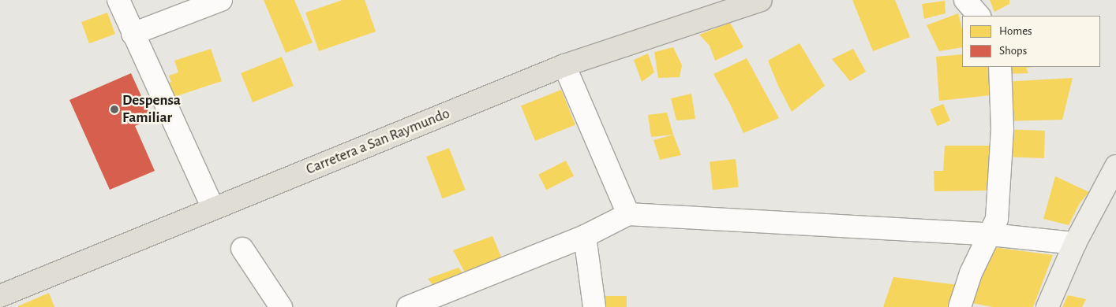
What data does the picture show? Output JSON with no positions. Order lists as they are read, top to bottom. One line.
{"streets":{"main road":["Carretera a San Raymundo"]},"places":["Despensa Familiar"],"legend":["Homes","Shops"]}
